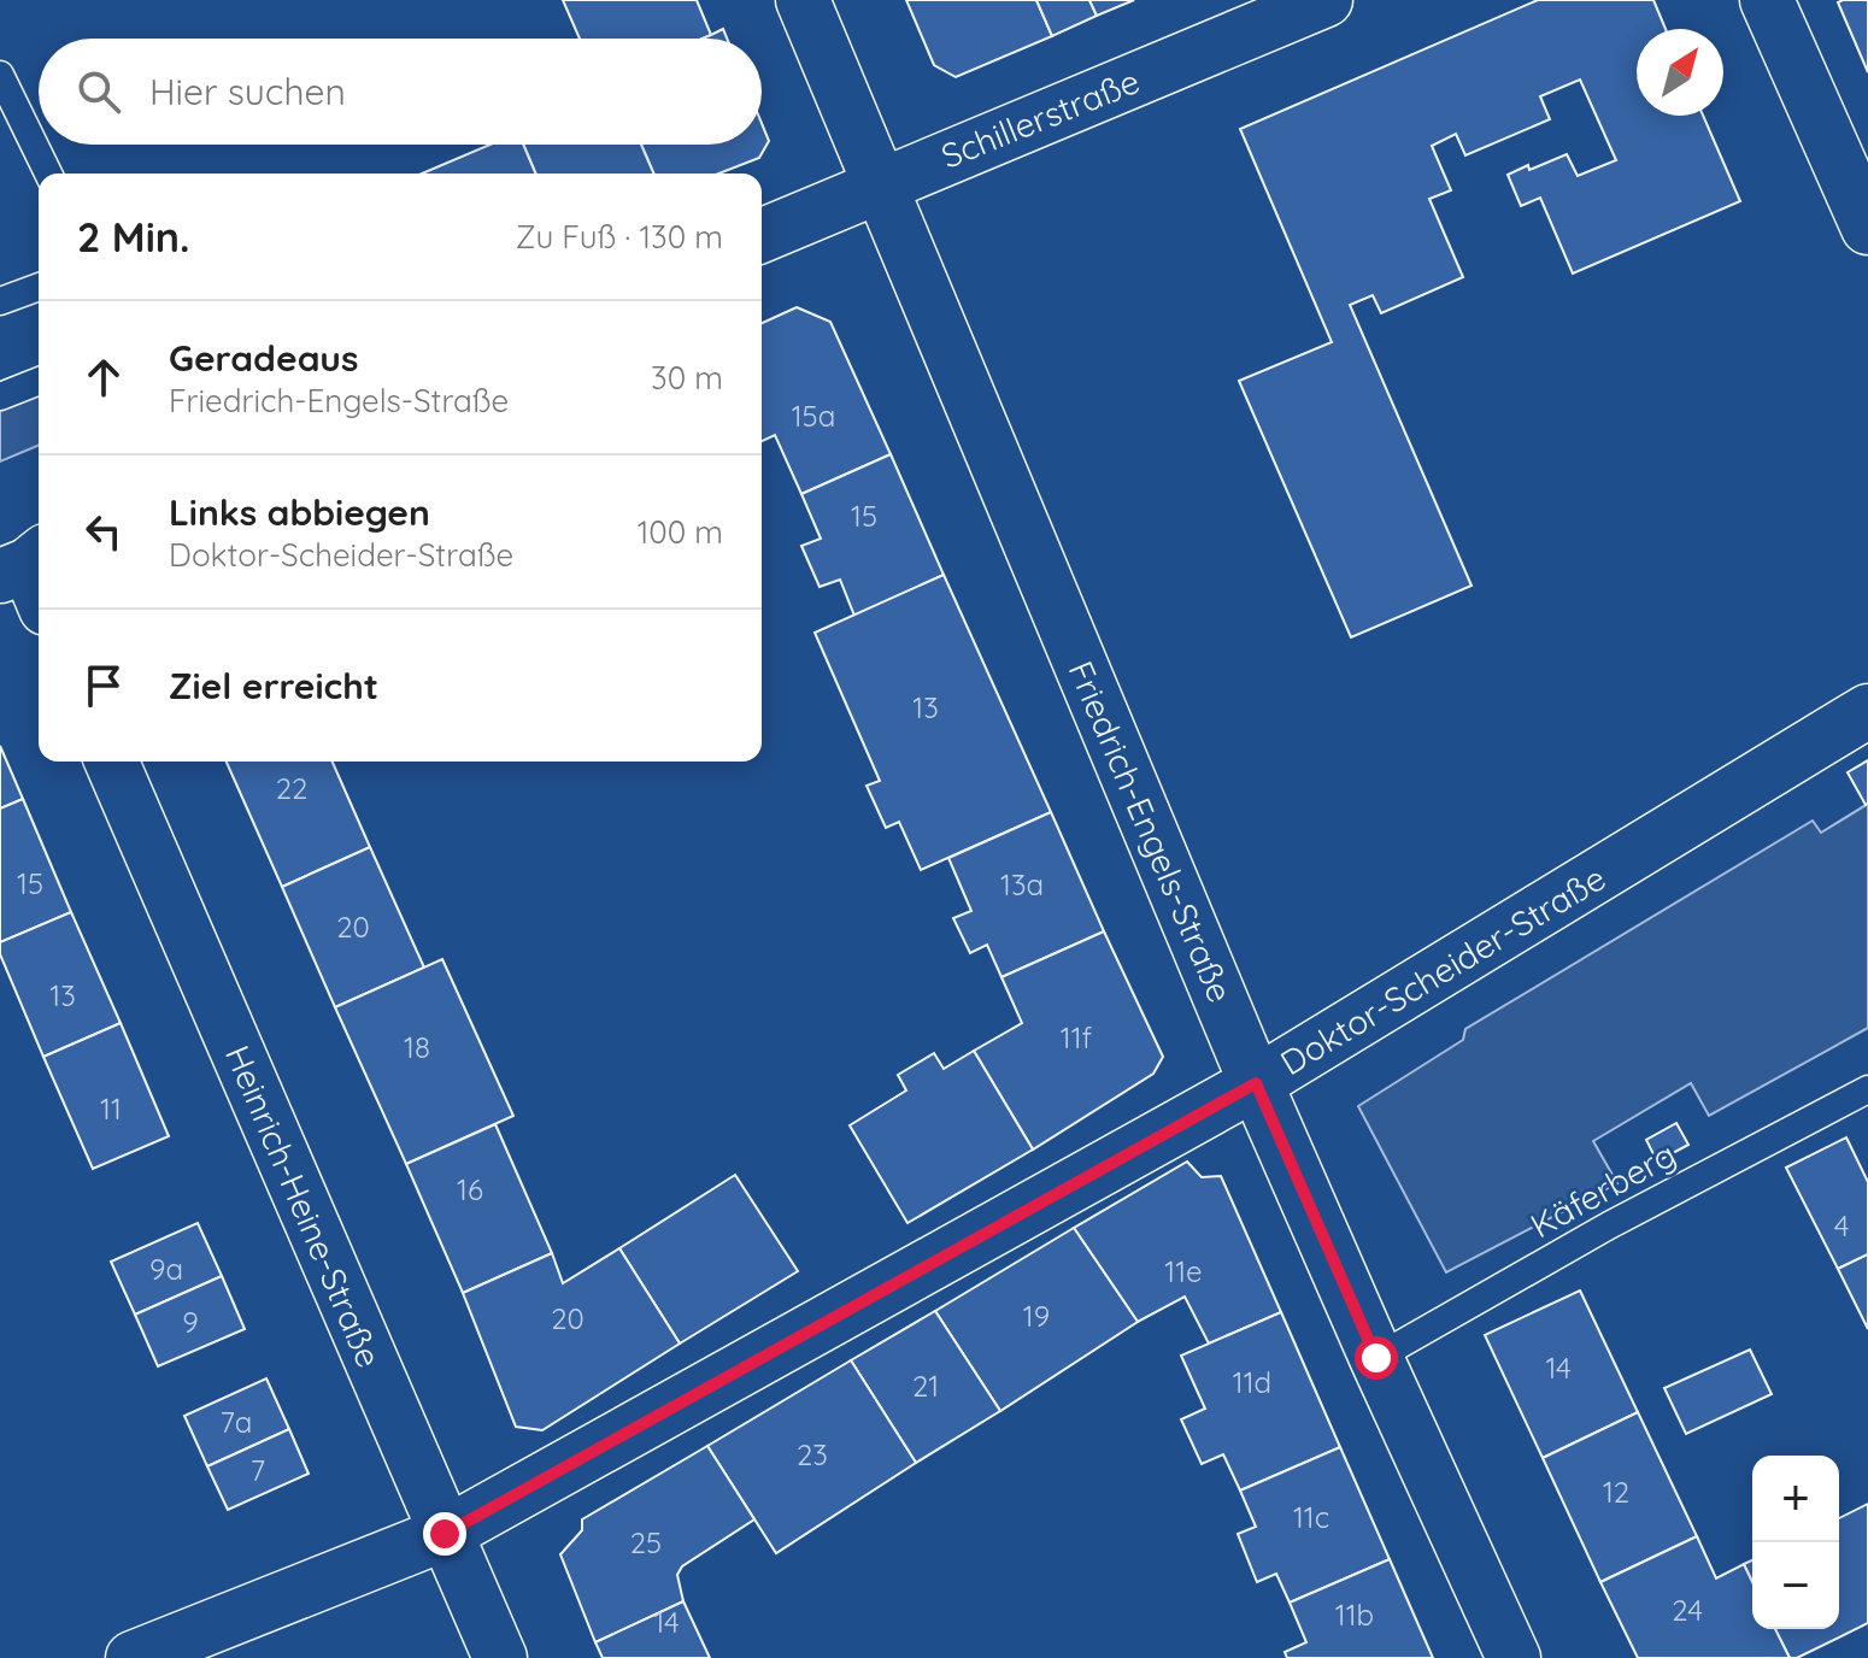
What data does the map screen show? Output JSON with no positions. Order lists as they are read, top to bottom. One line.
{"streets":{"street":["Schillerstraße","Friedrich-Engels-Straße","Doktor-Scheider-Straße","Heinrich-Heine-Straße"],"lane":["Käferberg"]},"crossings":[["Schillerstraße","Friedrich-Engels-Straße"],["Friedrich-Engels-Straße","Doktor-Scheider-Straße"],["Friedrich-Engels-Straße","Käferberg"],["Doktor-Scheider-Straße","Heinrich-Heine-Straße"]],"house_numbers":["15a","15","13","22","15","13a","20","13","11f","18","11","16","4","9a","11e","19","20","9","14","11d","21","7a","23","7","12","11c","25","24","11b","14"],"north":"top right","page":{"search":"Hier suchen","heading":["2 Min.","Zu Fuß · 130 m"],"list":[["Geradeaus","Friedrich-Engels-Straße","30 m"],["Links abbiegen","Doktor-Scheider-Straße","100 m"],"Ziel erreicht"],"map_buttons":["+","−"]}}
